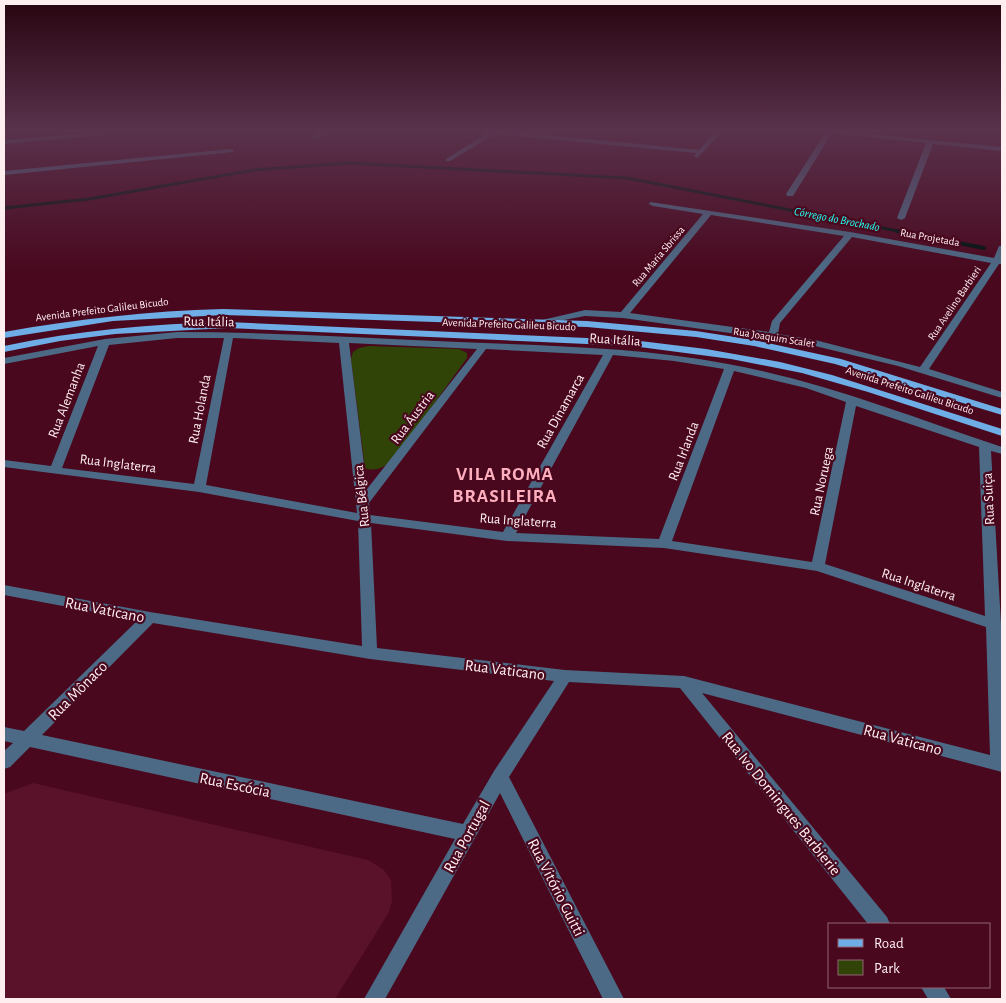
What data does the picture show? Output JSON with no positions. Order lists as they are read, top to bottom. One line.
{"streets":{"main road":["Avenida Prefeito Galileu Bicudo"],"street":["Rua Projetada","Rua Maria Sbrissa","Rua Avelino Barbieri","Rua Itália","Rua Joaquim Scalet","Rua Alemanha","Rua Holanda","Rua Dinamarca","Rua Áustria","Rua Irlanda","Rua Inglaterra","Rua Noruega","Rua Bélgica","Rua Suiça","Rua Vaticano","Rua Mônaco","Rua Escócia","Rua Ivo Domingues Barbierie","Rua Portugal","Rua Vitório Guitti"]},"crossings":[["Rua Projetada","Rua Maria Sbrissa"],["Rua Projetada","Rua Avelino Barbieri"],["Rua Maria Sbrissa","Rua Joaquim Scalet"],["Rua Avelino Barbieri","Rua Joaquim Scalet"],["Avenida Prefeito Galileu Bicudo","Rua Joaquim Scalet"],["Rua Itália","Rua Alemanha"],["Rua Itália","Rua Holanda"],["Rua Itália","Rua Dinamarca"],["Rua Itália","Rua Áustria"],["Rua Itália","Rua Irlanda"],["Rua Itália","Rua Noruega"],["Rua Itália","Rua Bélgica"],["Rua Itália","Rua Suiça"],["Rua Alemanha","Rua Inglaterra"],["Rua Holanda","Rua Inglaterra"],["Rua Dinamarca","Rua Inglaterra"],["Rua Áustria","Rua Bélgica"],["Rua Irlanda","Rua Inglaterra"],["Rua Inglaterra","Rua Noruega"],["Rua Inglaterra","Rua Bélgica"],["Rua Inglaterra","Rua Suiça"],["Rua Bélgica","Rua Vaticano"],["Rua Suiça","Rua Vaticano"],["Rua Vaticano","Rua Mônaco"],["Rua Vaticano","Rua Ivo Domingues Barbierie"],["Rua Vaticano","Rua Portugal"],["Rua Mônaco","Rua Escócia"],["Rua Escócia","Rua Portugal"],["Rua Portugal","Rua Vitório Guitti"]],"districts":["VILA ROMA BRASILEIRA"],"water":["Córrego do Brochado"],"legend":["Road","Park"]}
